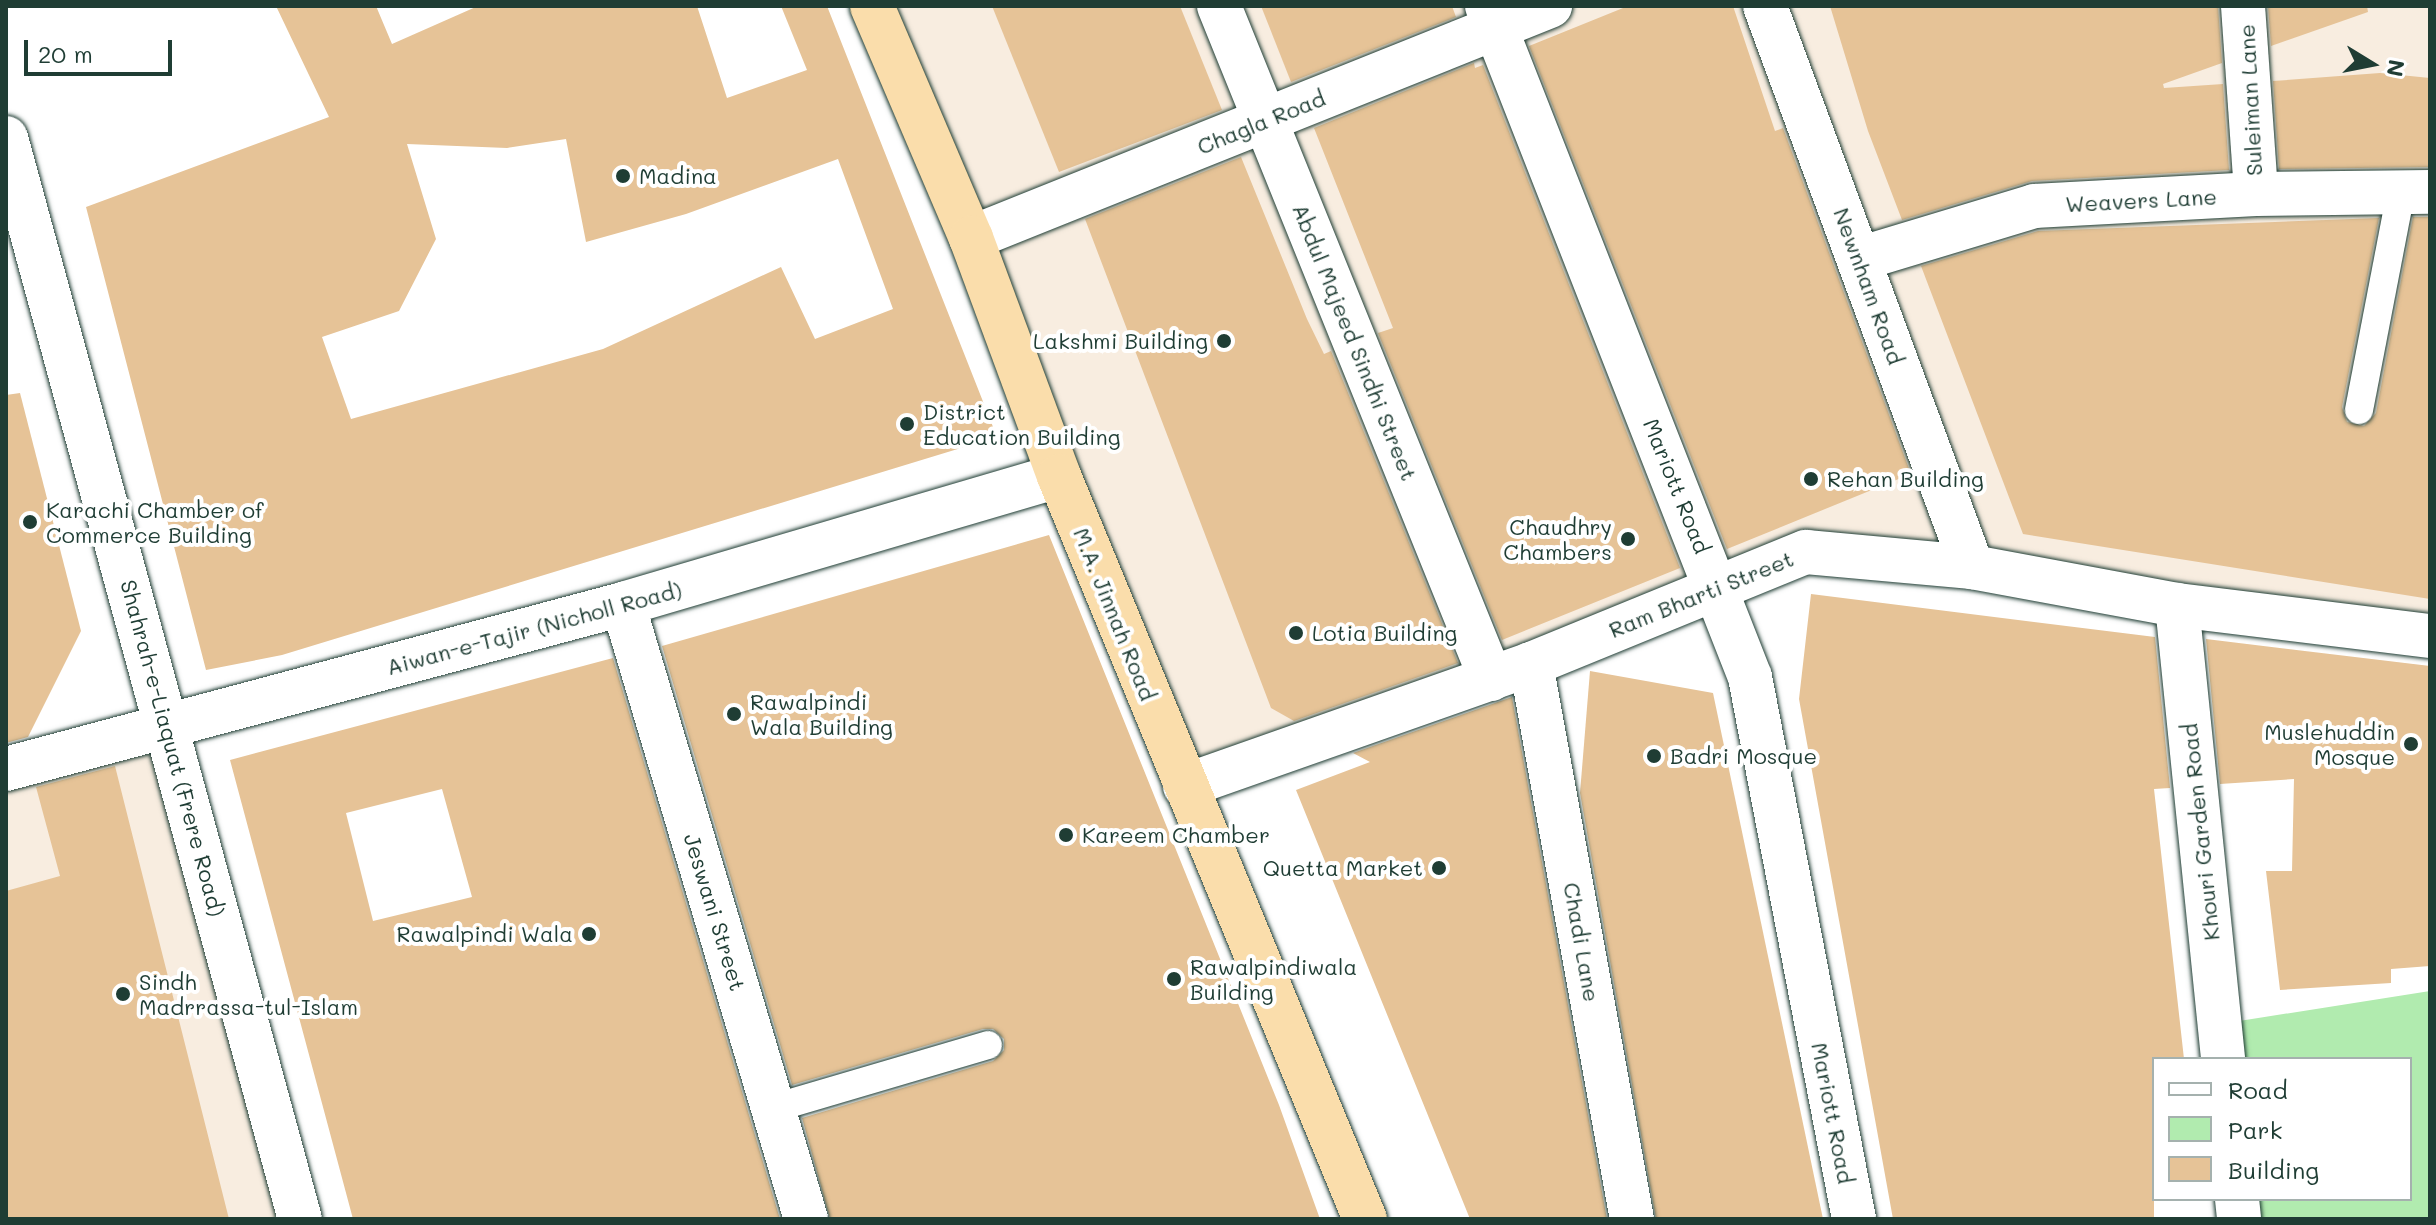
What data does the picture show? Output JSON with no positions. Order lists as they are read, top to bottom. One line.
{"streets":{"highway":["M.A. Jinnah Road"],"street":["Suleiman Lane","Chagla Road","Weavers Lane","Newnham Road","Abdul Majeed Sindhi Street","Mariott Road","Ram Bharti Street","Aiwan-e-Tajir (Nicholl Road)","Shahrah-e-Liaquat (Frere Road)","Khouri Garden Road","Jeswani Street","Chadi Lane"]},"crossings":[["Suleiman Lane","Weavers Lane"],["Chagla Road","Abdul Majeed Sindhi Street"],["Chagla Road","Mariott Road"],["Chagla Road","M.A. Jinnah Road"],["Weavers Lane","Newnham Road"],["Newnham Road","Ram Bharti Street"],["Abdul Majeed Sindhi Street","Ram Bharti Street"],["Mariott Road","Ram Bharti Street"],["Ram Bharti Street","M.A. Jinnah Road"],["Ram Bharti Street","Khouri Garden Road"],["Ram Bharti Street","Chadi Lane"],["M.A. Jinnah Road","Aiwan-e-Tajir (Nicholl Road)"],["Aiwan-e-Tajir (Nicholl Road)","Shahrah-e-Liaquat (Frere Road)"],["Aiwan-e-Tajir (Nicholl Road)","Jeswani Street"]],"places":["Madina","Lakshmi Building","District Education Building","Rehan Building","Karachi Chamber of Commerce Building","Chaudhry Chambers","Lotia Building","Rawalpindi Wala Building","Muslehuddin Mosque","Badri Mosque","Kareem Chamber","Quetta Market","Rawalpindi Wala","Rawalpindiwala Building","Sindh Madrrassa-tul-Islam"],"legend":["Road","Park","Building"],"scale_bar":"20 m","north":"right"}
